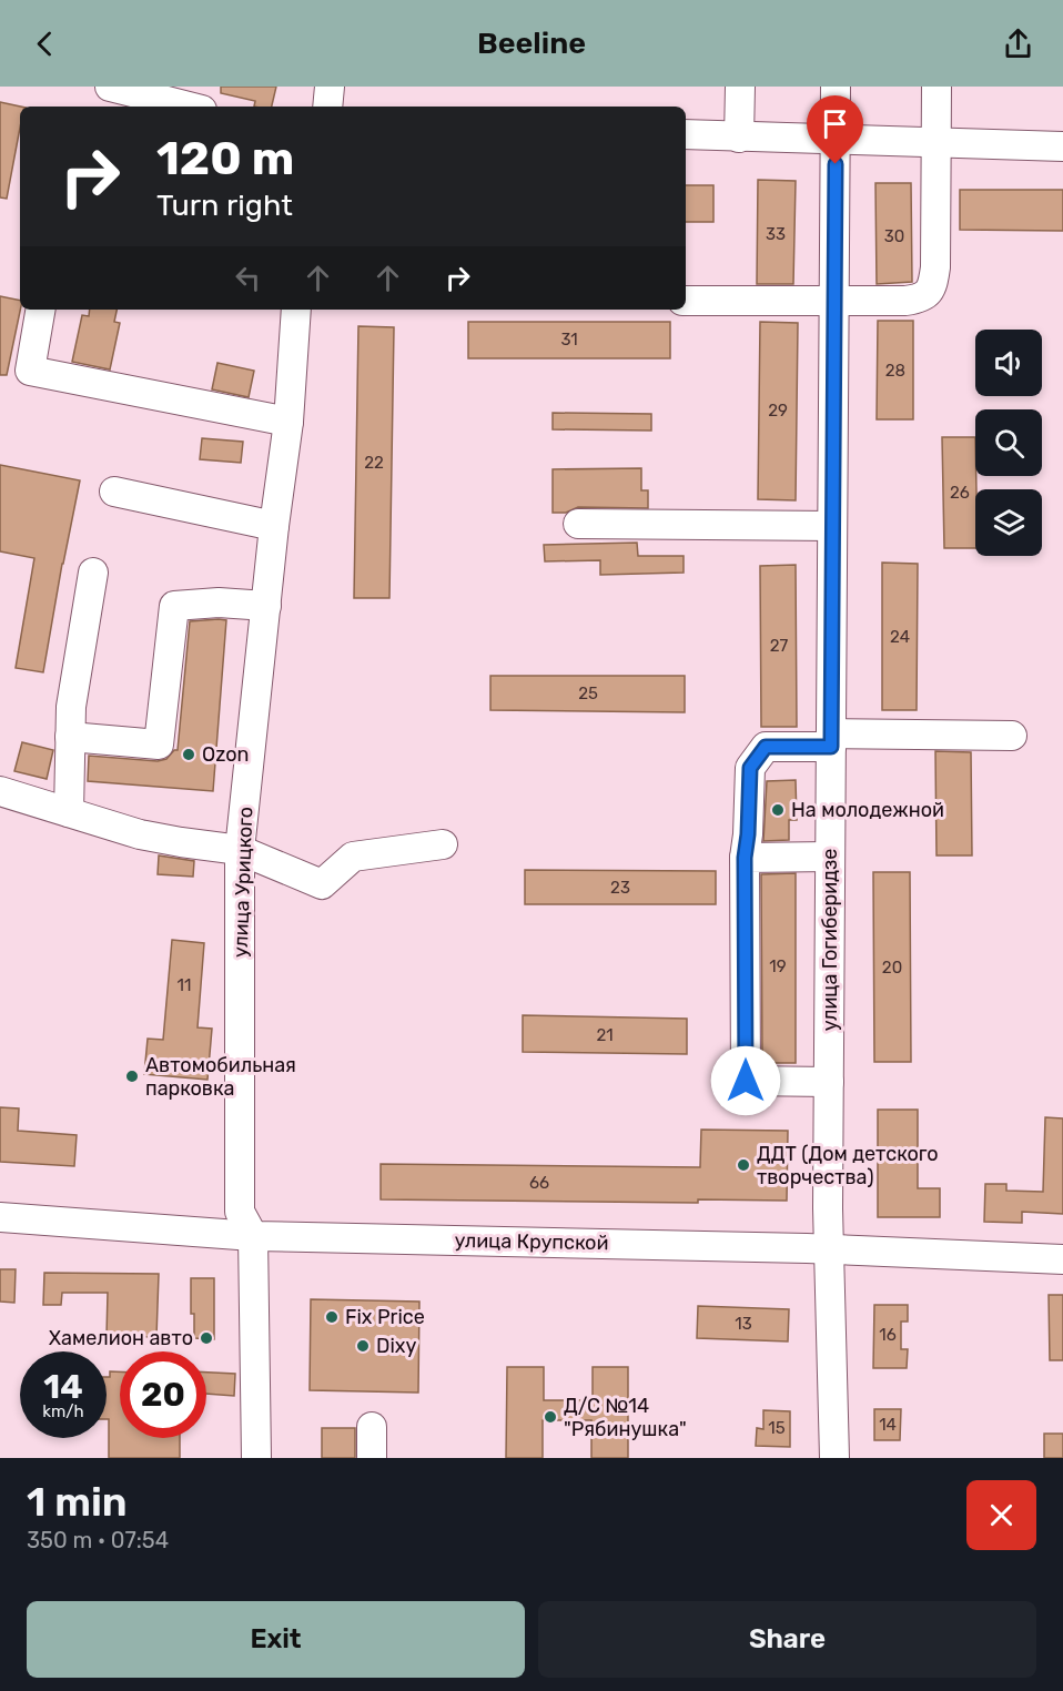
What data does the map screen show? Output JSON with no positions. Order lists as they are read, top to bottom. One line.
{"streets":{"street":["улица Урицкого","улица Гогиберидзе","улица Крупской"]},"crossings":[["улица Урицкого","улица Крупской"],["улица Гогиберидзе","улица Крупской"]],"places":["Ozon","На молодежной","Автомобильная парковка","ДДТ (Дом детского творчества)","Fix Price","Хамелион авто","Dixy","Д/С №14 \"Рябинушка\""],"house_numbers":["33","30","31","28","29","22","26","24","27","25","23","19","20","11","21","66","13","16","14","15"],"page":{"header":"Beeline","turn":["120 m","Turn right"],"speed":"14 km/h","limit":"20","heading":["1 min","350 m · 07:54"],"buttons":["Exit","Share"]}}
